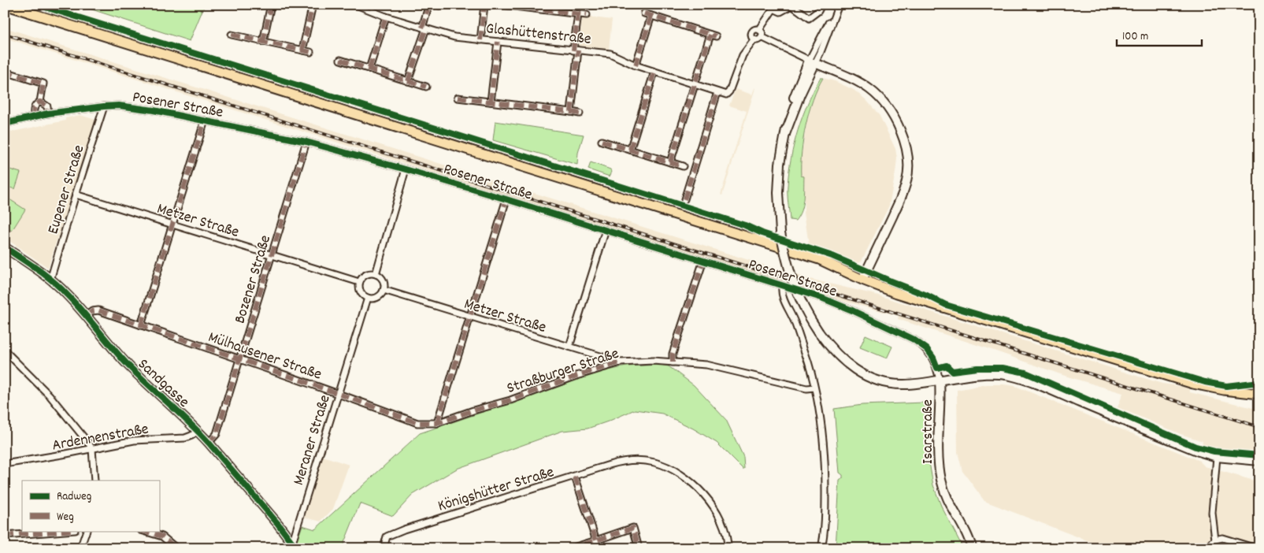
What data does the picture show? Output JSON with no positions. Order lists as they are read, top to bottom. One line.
{"streets":{"street":["Glashüttenstraße","Posener Straße","Eupener Straße","Metzer Straße","Bozener Straße","Mülhausener Straße","Straßburger Straße","Sandgasse","Isarstraße","Ardennenstraße","Meraner Straße","Königshütter Straße"]},"crossings":[["Posener Straße","Eupener Straße"],["Posener Straße","Bozener Straße"],["Posener Straße","Isarstraße"],["Eupener Straße","Metzer Straße"],["Eupener Straße","Sandgasse"],["Metzer Straße","Bozener Straße"],["Metzer Straße","Straßburger Straße"],["Metzer Straße","Meraner Straße"],["Bozener Straße","Mülhausener Straße"],["Bozener Straße","Sandgasse"],["Mülhausener Straße","Straßburger Straße"],["Mülhausener Straße","Sandgasse"],["Mülhausener Straße","Meraner Straße"],["Sandgasse","Ardennenstraße"],["Sandgasse","Meraner Straße"]],"legend":["Radweg","Weg"],"scale_bar":"100 m"}
